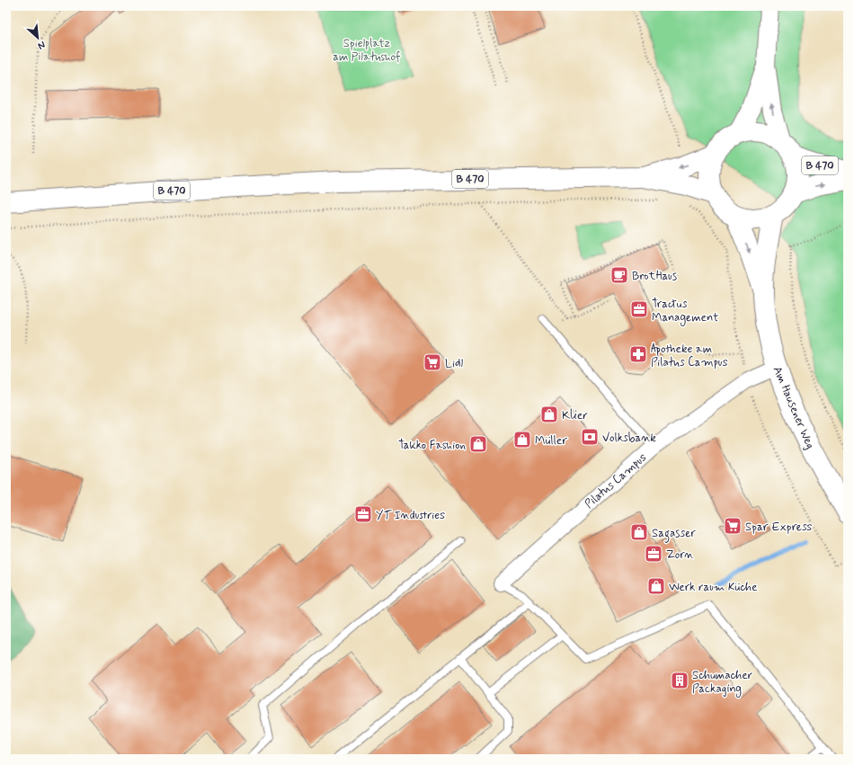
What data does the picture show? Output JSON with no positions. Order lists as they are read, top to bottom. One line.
{"streets":{"main road":["B 470","Am Hausener Weg"],"street":["Pilatus Campus"]},"crossings":[["Am Hausener Weg","Pilatus Campus"]],"parks":["Spielplatz am Pilatushof"],"places":{"cafe":["BrotHaus"],"office":["Tractus Management","YT Industries","Zorn"],"pharmacy":["Apotheke am Pilatus Campus"],"supermarket":["Lidl","Spar Express"],"shop":["Klier","Müller","Takko Fashion","Sagasser","Werk raum Küche"],"bank":["Volksbank"],"building":["Schumacher Packaging"]},"north":"bottom right"}
